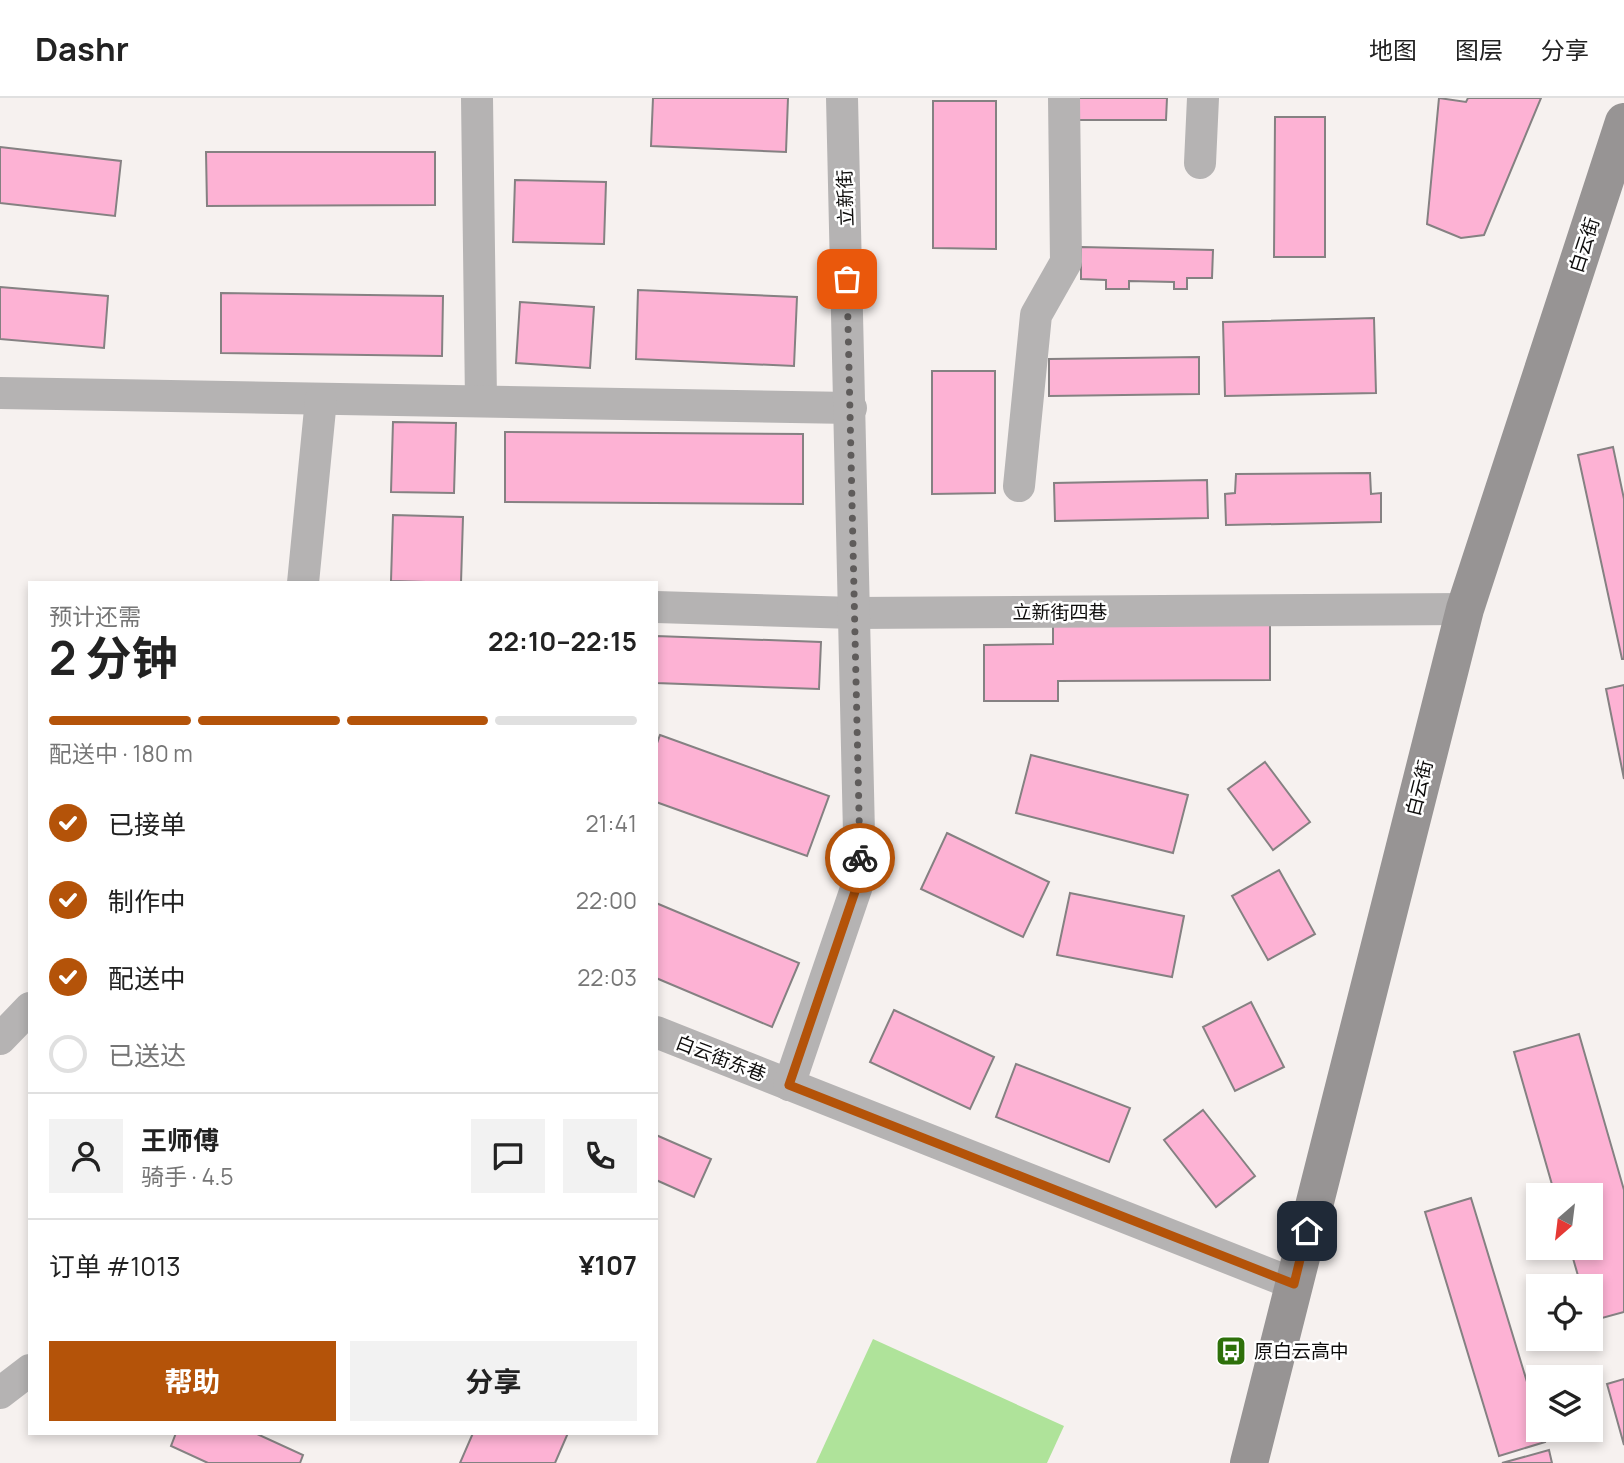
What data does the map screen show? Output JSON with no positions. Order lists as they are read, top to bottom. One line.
{"streets":{"main road":["白云街"],"street":["立新街","立新街四巷","白云街东巷"]},"crossings":[["立新街","立新街四巷"],["立新街","白云街东巷"],["白云街","立新街四巷"],["白云街","白云街东巷"]],"places":{"bus stop":["原白云高中"]},"north":"bottom left","page":{"header":"Dashr","nav":["地图","图层","分享"],"heading":["2 分钟","预计还需","22:10–22:15"],"panel":["王师傅","骑手 · 4.5","订单 #1013","¥107"],"bar":"配送中 · 180 m","list":[["已接单","21:41"],["制作中","22:00"],["配送中","22:03"],"已送达"],"buttons":["帮助","分享"]}}
